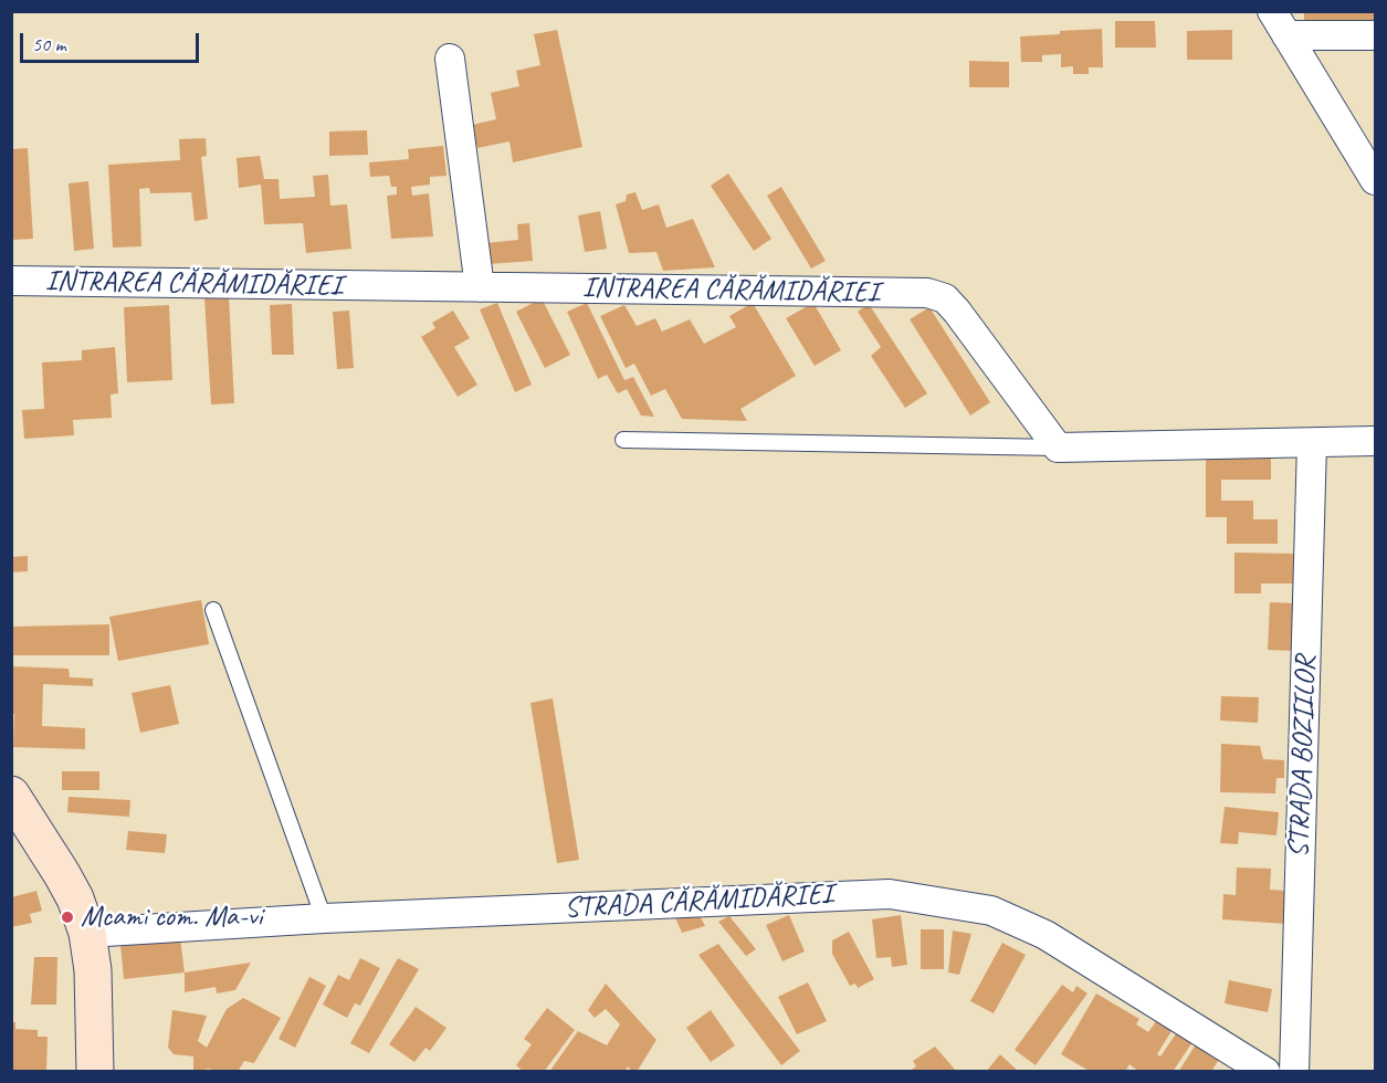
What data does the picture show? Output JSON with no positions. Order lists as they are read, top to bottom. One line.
{"streets":{"street":["INTRAREA CĂRĂMIDĂRIEI","STRADA BOZIILOR","STRADA CĂRĂMIDĂRIEI"]},"places":["Mcami com. Ma-vi"],"scale_bar":"50 m"}
